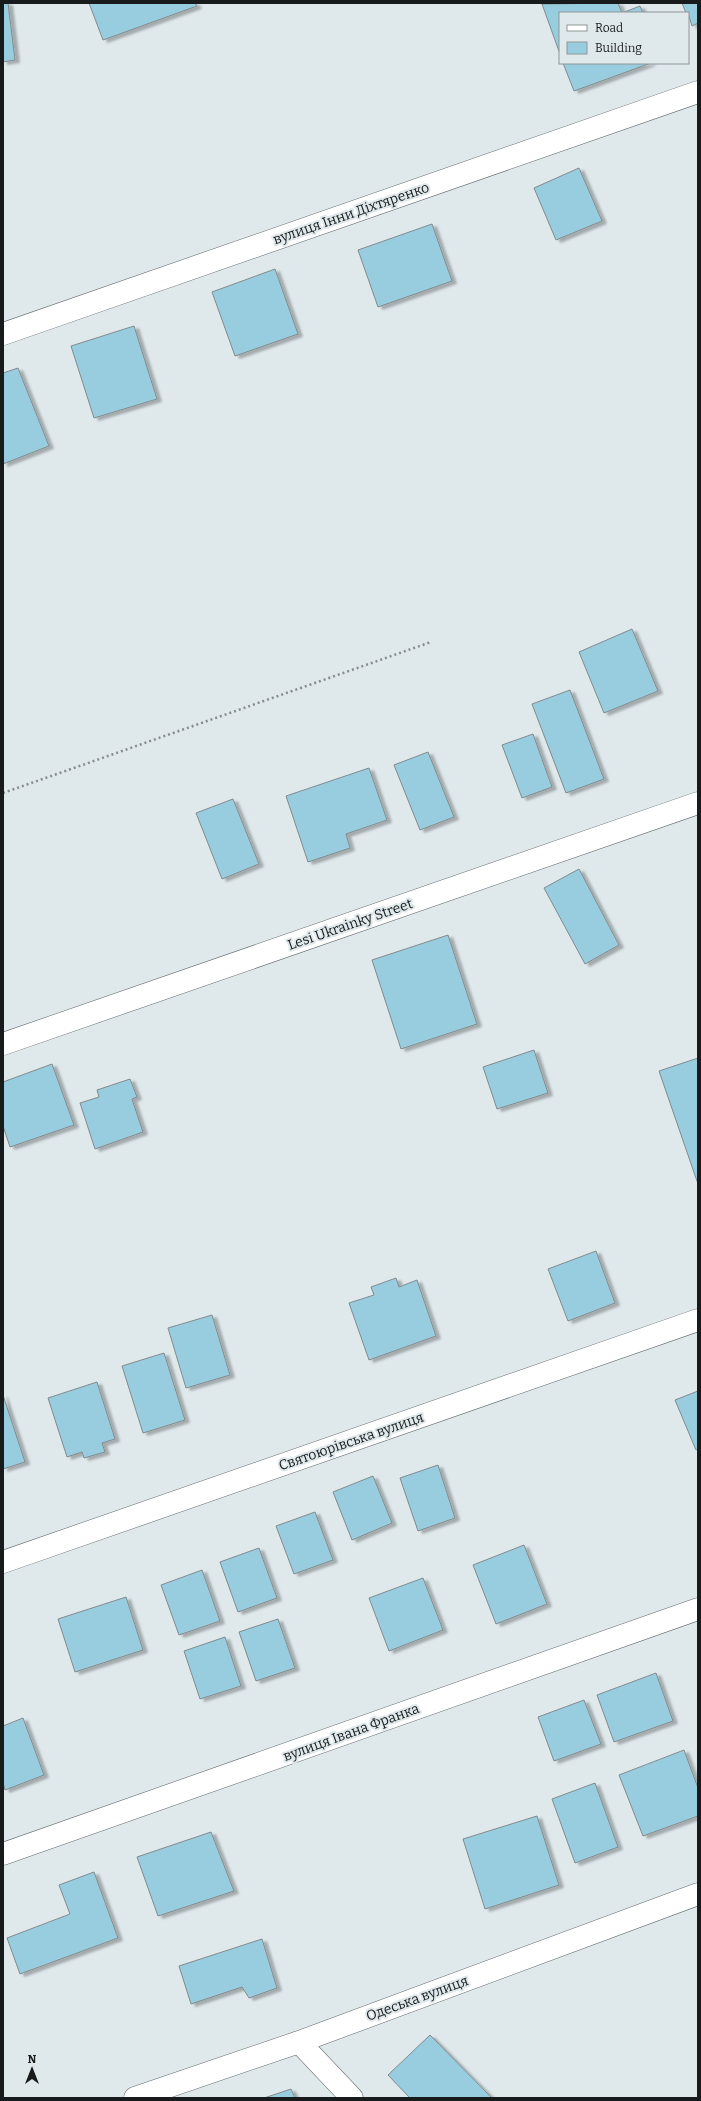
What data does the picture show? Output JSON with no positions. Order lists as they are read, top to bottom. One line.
{"streets":{"street":["вулиця Інни Діхтяренко","Lesi Ukrainky Street","Святоюрівська вулиця","вулиця Івана Франка","Одеська вулиця"]},"legend":["Road","Building"],"north":"top"}
